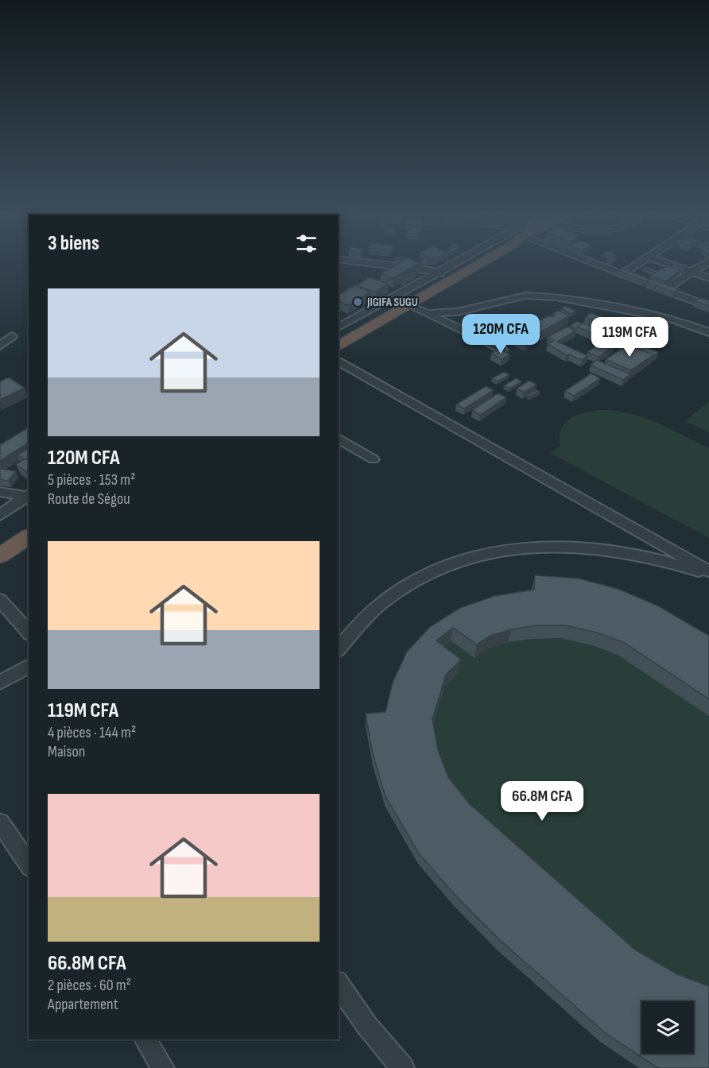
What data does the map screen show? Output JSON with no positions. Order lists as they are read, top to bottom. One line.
{"places":["JIGIFA SUGU"],"page":{"heading":"3 biens","list":[{"name":"120M CFA","note":"5 pièces · 153 m² · Route de Ségou"},{"name":"119M CFA","note":"4 pièces · 144 m² · Maison"},{"name":"66.8M CFA","note":"2 pièces · 60 m² · Appartement"}],"price":["120M CFA","119M CFA","66.8M CFA"]}}
